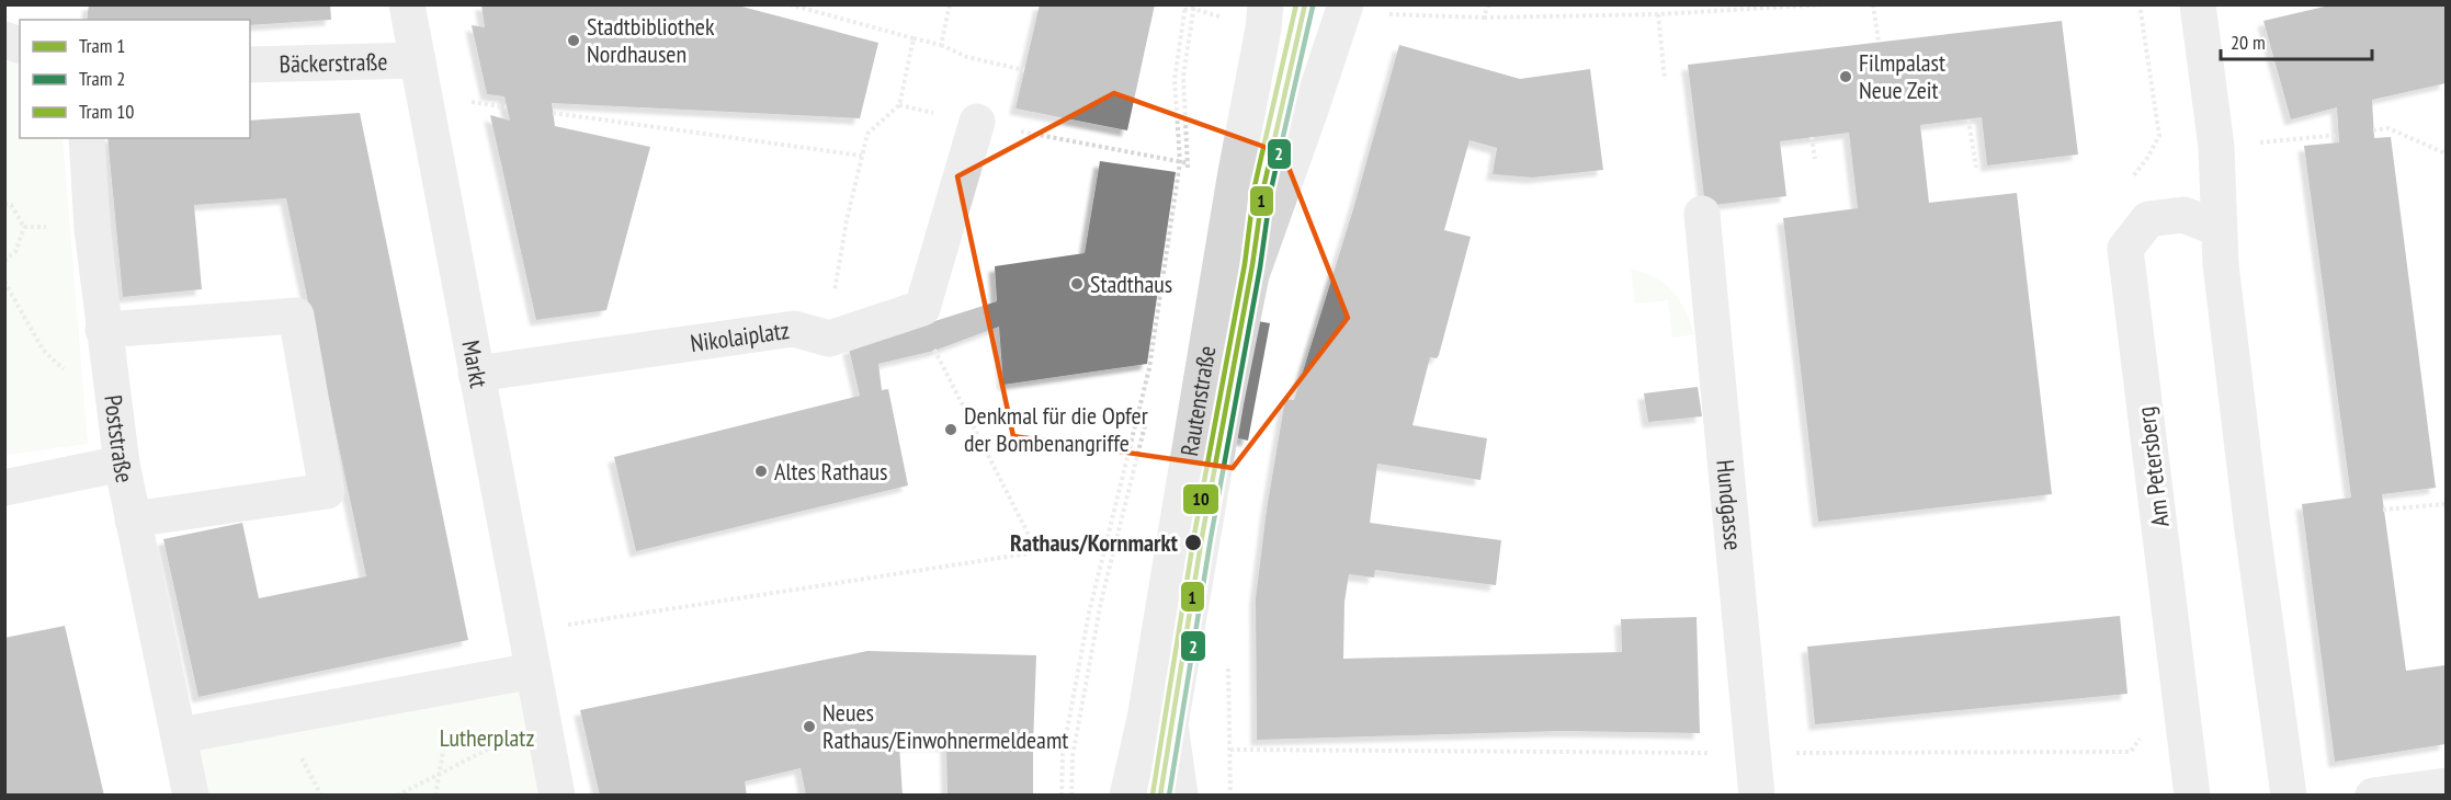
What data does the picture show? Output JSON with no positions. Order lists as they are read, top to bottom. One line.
{"streets":{"street":["Bäckerstraße","Nikolaiplatz","Markt","Rautenstraße","Poststraße","Am Petersberg","Hundgasse"]},"crossings":[["Bäckerstraße","Markt"],["Nikolaiplatz","Markt"]],"parks":["Lutherplatz"],"places":["Stadtbibliothek Nordhausen","Filmpalast Neue Zeit","Stadthaus","Denkmal für die Opfer der Bombenangriffe","Altes Rathaus","Rathaus/Kornmarkt","Neues Rathaus/Einwohnermeldeamt"],"lines":["tram line 1","tram line 10","tram line 2"],"legend":["Tram 1","Tram 2","Tram 10"],"scale_bar":"20 m"}
